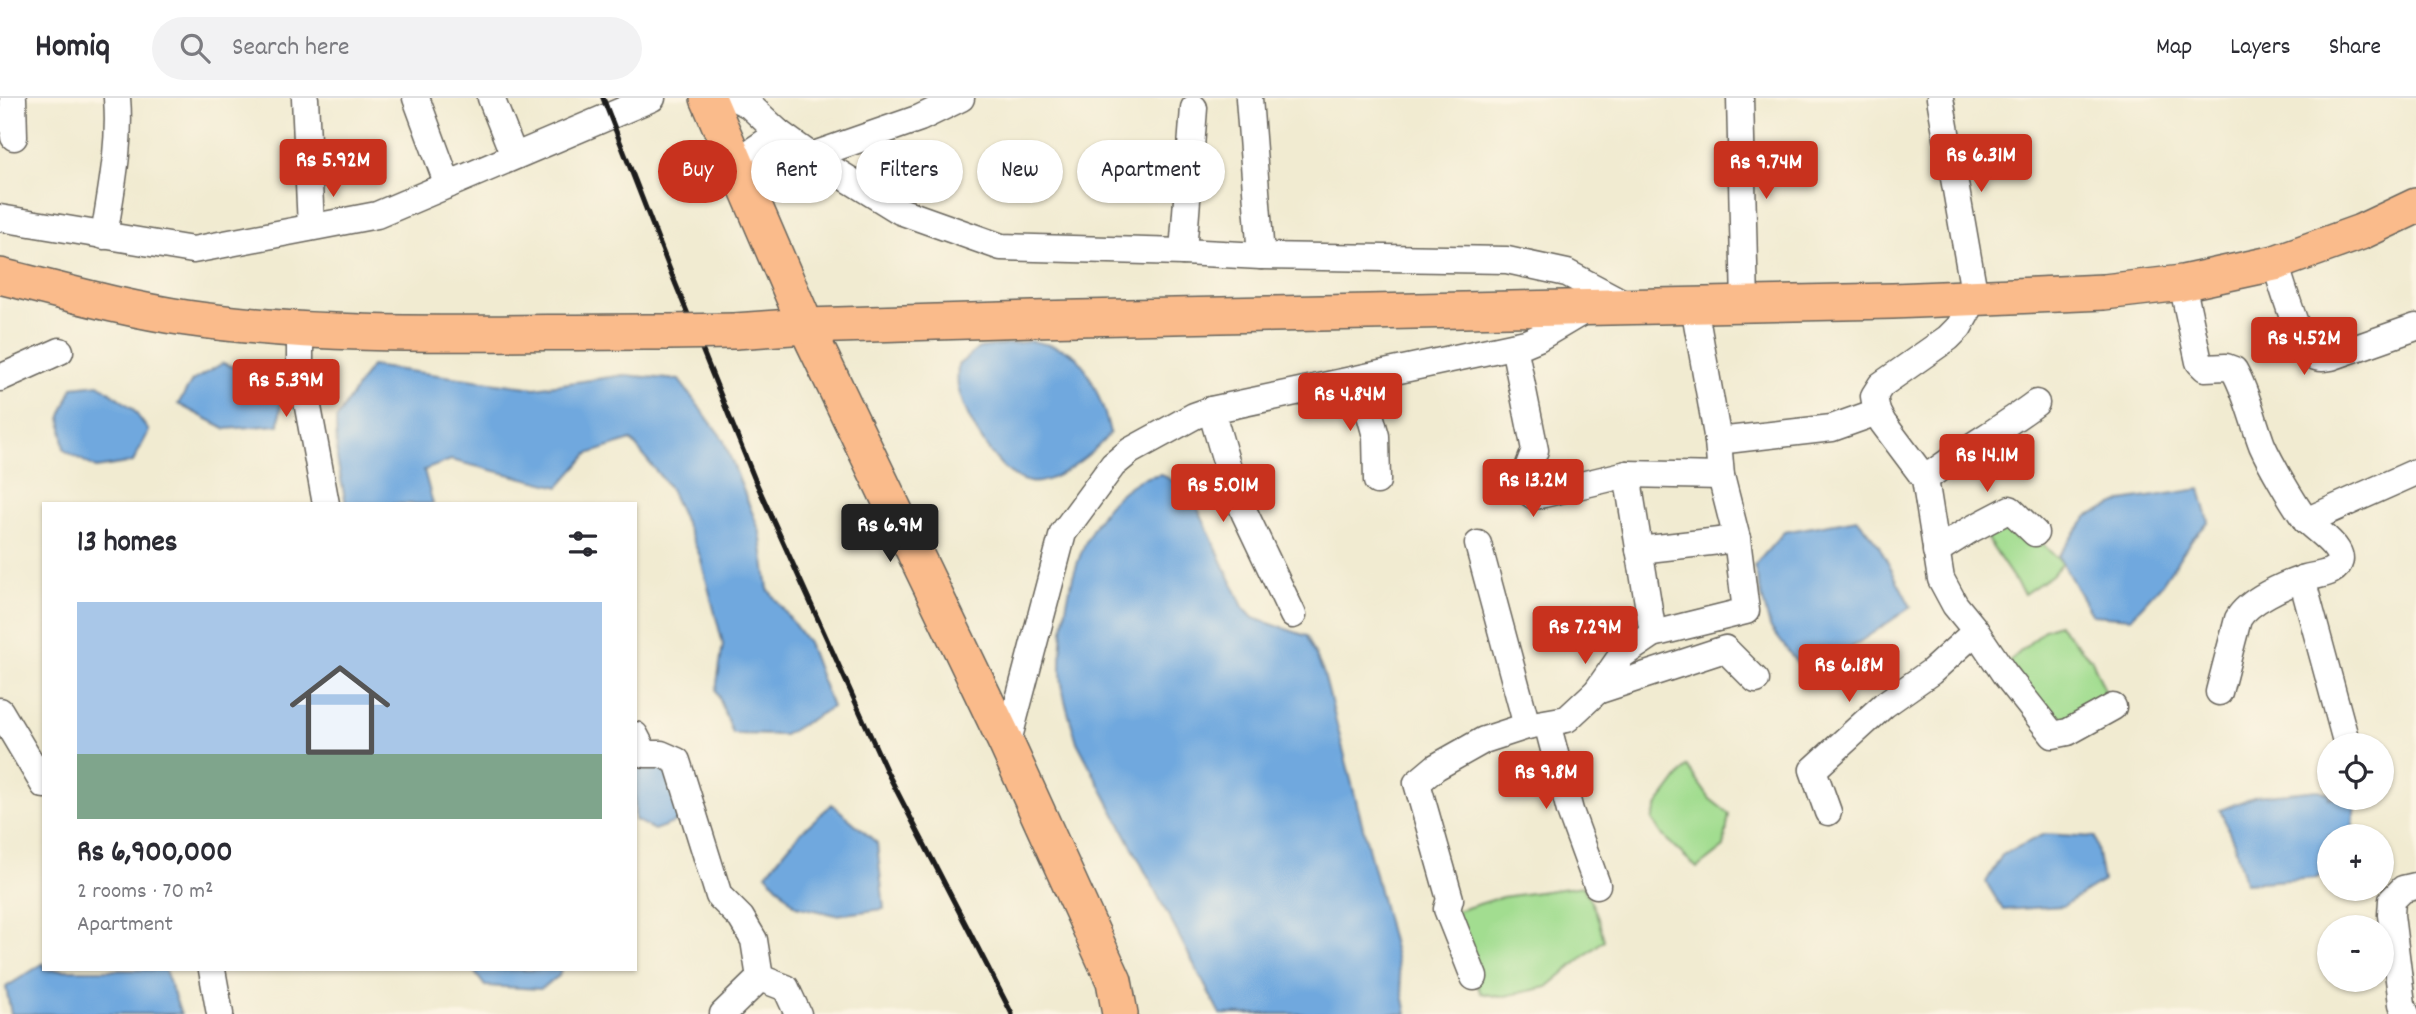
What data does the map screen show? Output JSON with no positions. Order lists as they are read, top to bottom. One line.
{"page":{"header":"Homiq","search":"Search here","nav":["Map","Layers","Share"],"price":["Rs 6.31M","Rs 5.92M","Rs 9.74M","Rs 4.52M","Rs 5.39M","Rs 4.84M","Rs 14.1M","Rs 13.2M","Rs 5.01M","Rs 6.9M","Rs 7.29M","Rs 6.18M","Rs 9.8M"],"chip":["Buy","Rent","Filters","New","Apartment"],"heading":"13 homes","list":[{"name":"Rs 6,900,000","note":"2 rooms · 70 m² · Apartment"}],"map_buttons":["+","−"]}}
